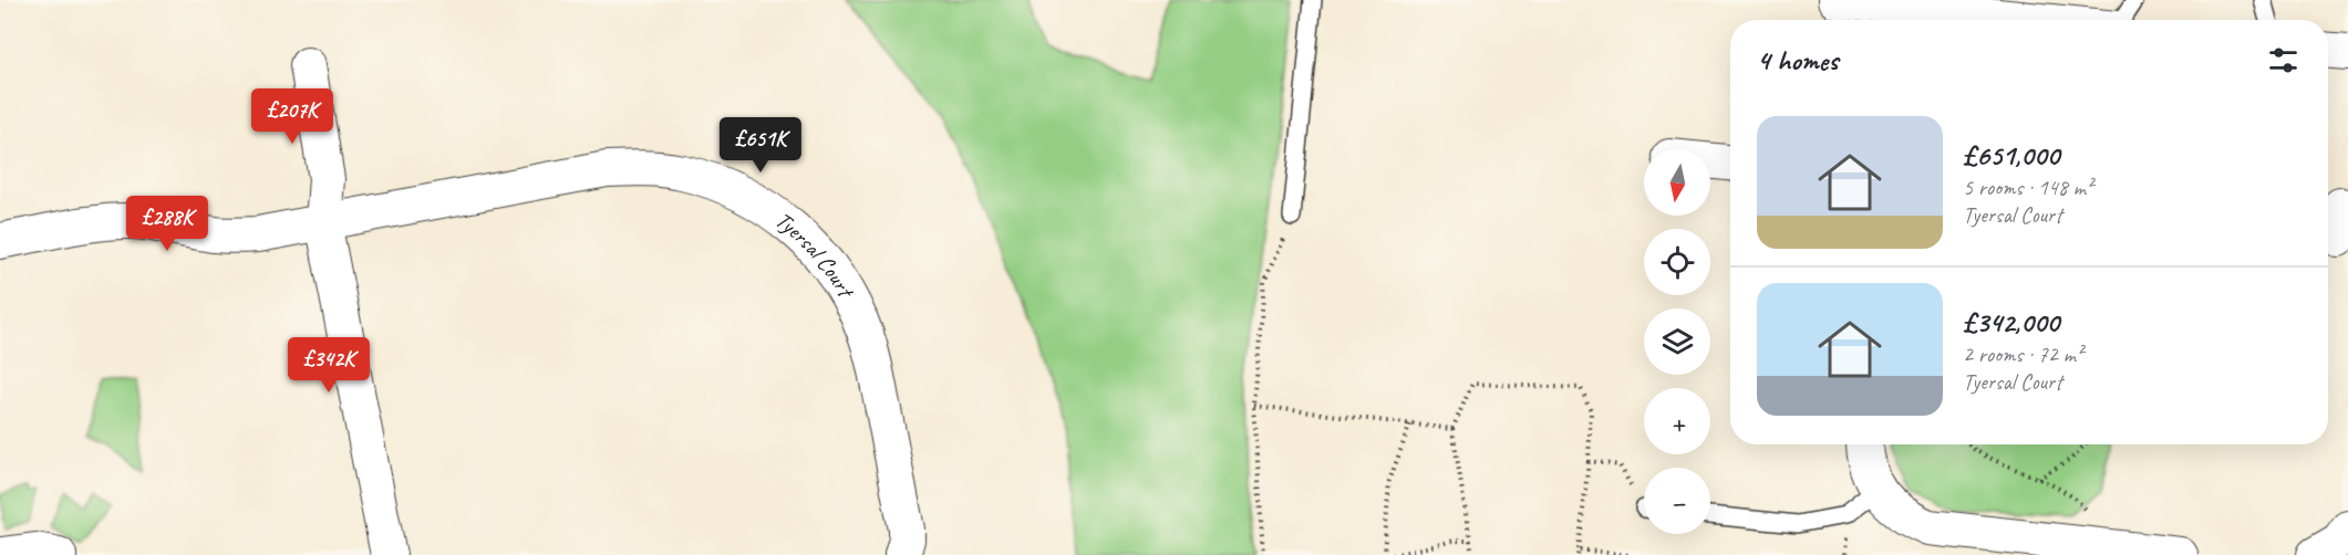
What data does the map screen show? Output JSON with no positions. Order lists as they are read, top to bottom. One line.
{"streets":{"street":["Tyersal Court"]},"north":"bottom","page":{"heading":"4 homes","price":["£207K","£651K","£288K","£342K"],"list":[{"name":"£651,000","note":"5 rooms · 148 m² · Tyersal Court"},{"name":"£342,000","note":"2 rooms · 72 m² · Tyersal Court"}],"map_buttons":["+","−"]}}
